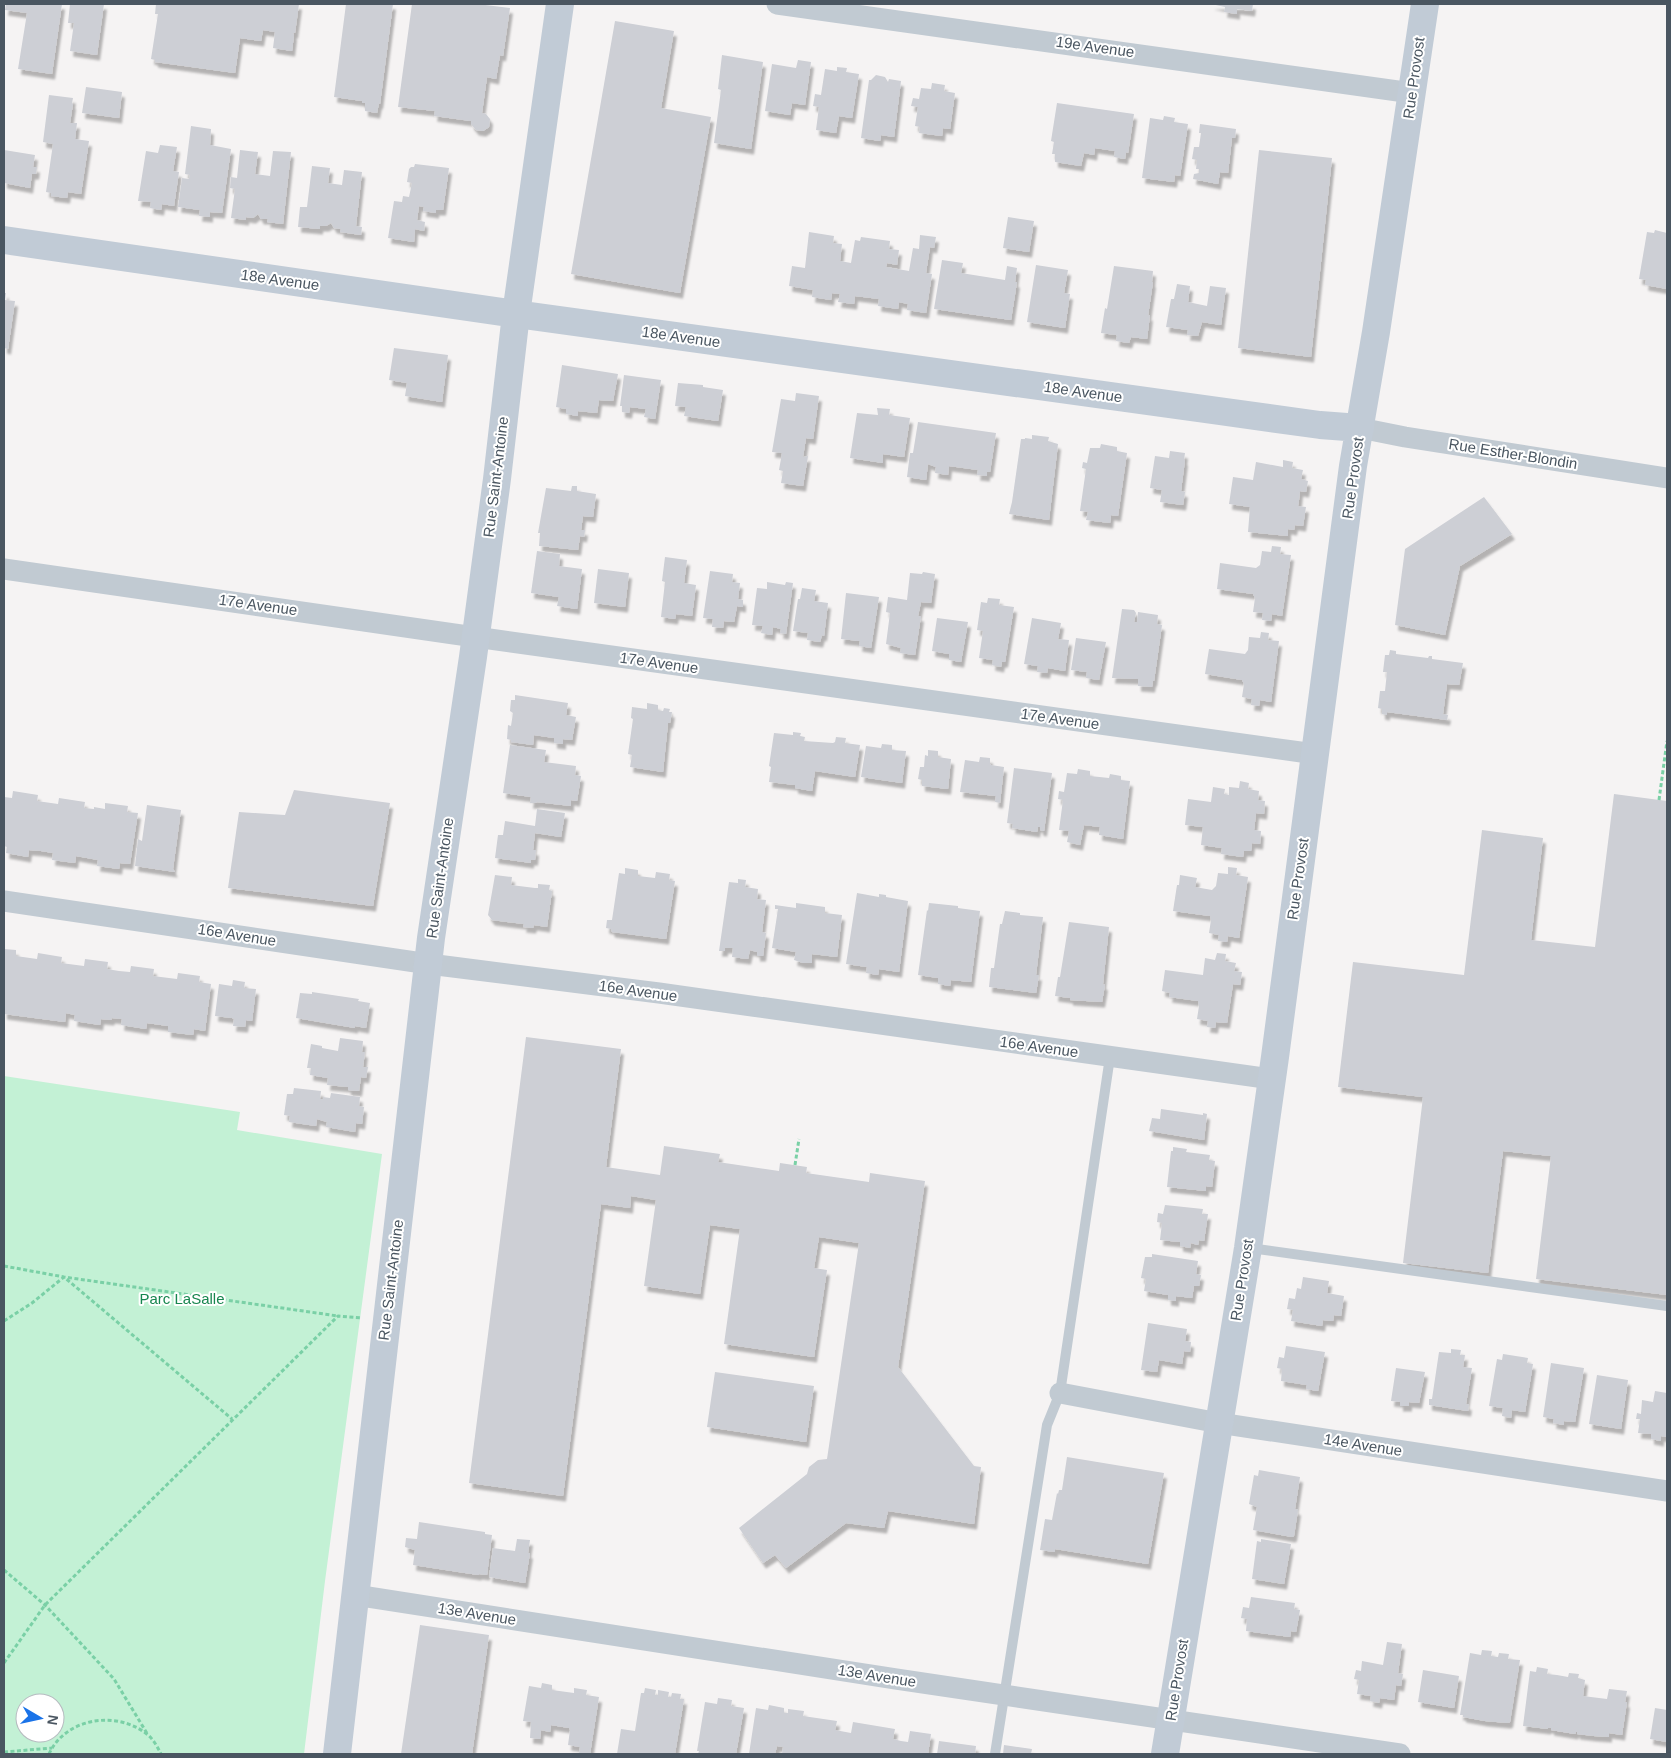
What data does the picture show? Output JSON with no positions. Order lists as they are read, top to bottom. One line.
{"streets":{"street":["19e Avenue","Rue Provost","18e Avenue","Rue Esther-Blondin","Rue Saint-Antoine","17e Avenue","16e Avenue","14e Avenue","13e Avenue"]},"crossings":[["19e Avenue","Rue Provost"],["Rue Provost","18e Avenue"],["Rue Provost","Rue Esther-Blondin"],["Rue Provost","17e Avenue"],["Rue Provost","16e Avenue"],["Rue Provost","14e Avenue"],["Rue Provost","13e Avenue"],["18e Avenue","Rue Esther-Blondin"],["18e Avenue","Rue Saint-Antoine"],["Rue Saint-Antoine","17e Avenue"],["Rue Saint-Antoine","16e Avenue"],["Rue Saint-Antoine","13e Avenue"]],"parks":["Parc LaSalle"],"north":"right"}
